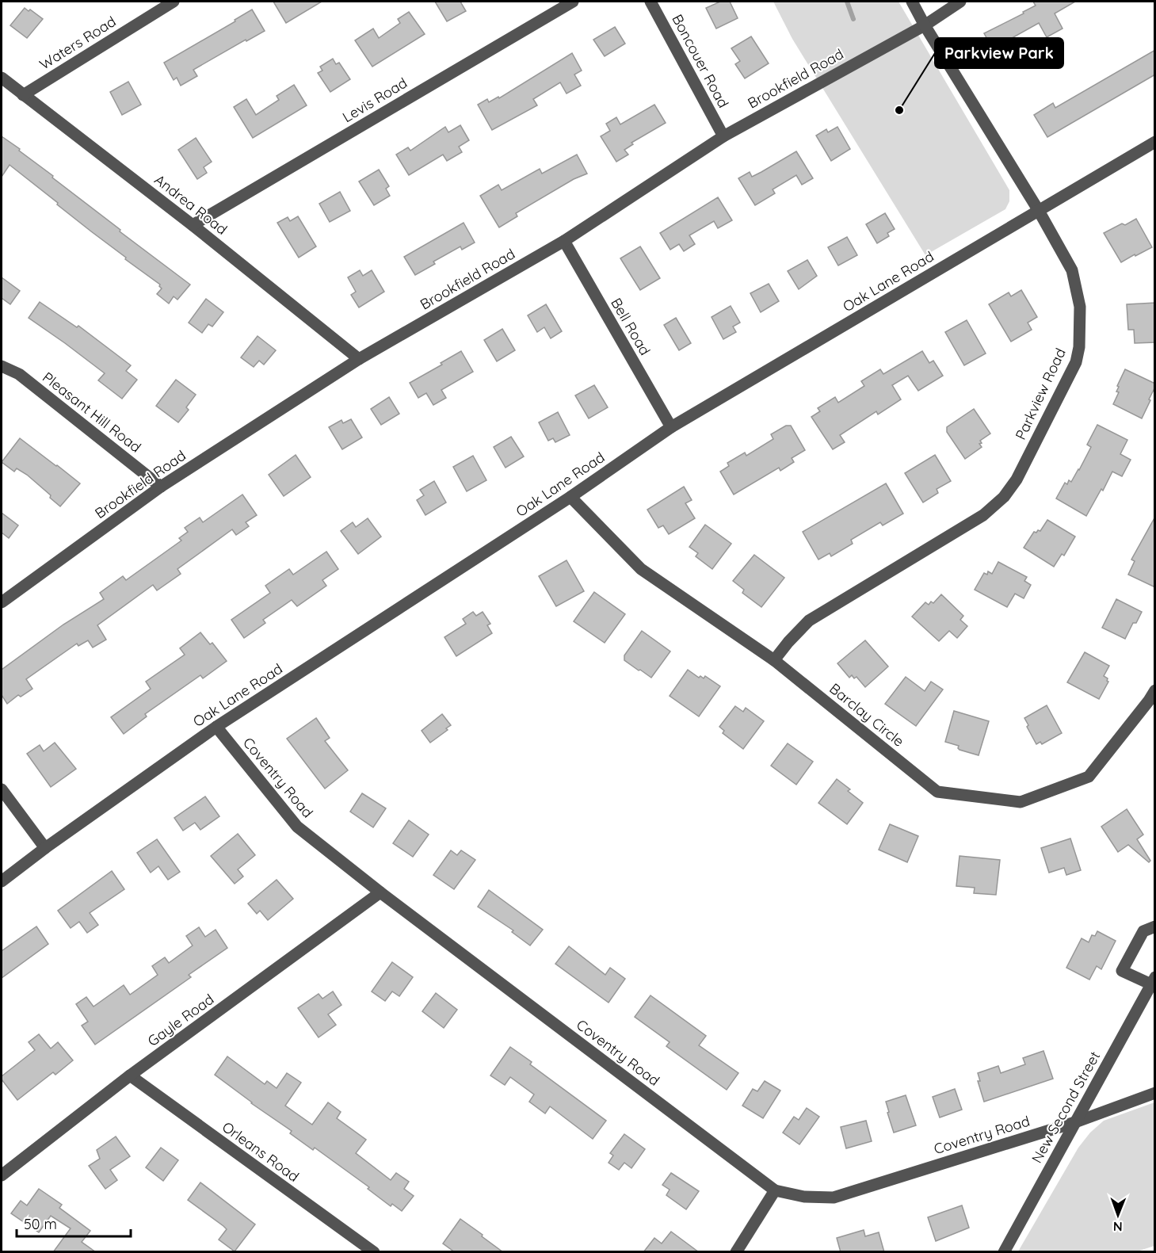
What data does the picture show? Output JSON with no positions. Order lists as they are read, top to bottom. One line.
{"streets":{"street":["Waters Road","Boncouer Road","Brookfield Road","Levis Road","Andrea Road","Oak Lane Road","Bell Road","Parkview Road","Pleasant Hill Road","Barclay Circle","Coventry Road","Gayle Road","New Second Street","Orleans Road"]},"crossings":[["Waters Road","Andrea Road"],["Boncouer Road","Brookfield Road"],["Brookfield Road","Andrea Road"],["Brookfield Road","Bell Road"],["Brookfield Road","Parkview Road"],["Brookfield Road","Pleasant Hill Road"],["Levis Road","Andrea Road"],["Oak Lane Road","Bell Road"],["Oak Lane Road","Parkview Road"],["Oak Lane Road","Barclay Circle"],["Oak Lane Road","Coventry Road"],["Parkview Road","Barclay Circle"],["Coventry Road","Gayle Road"],["Coventry Road","New Second Street"],["Gayle Road","Orleans Road"]],"places":["Parkview Park"],"scale_bar":"50 m","north":"bottom"}
